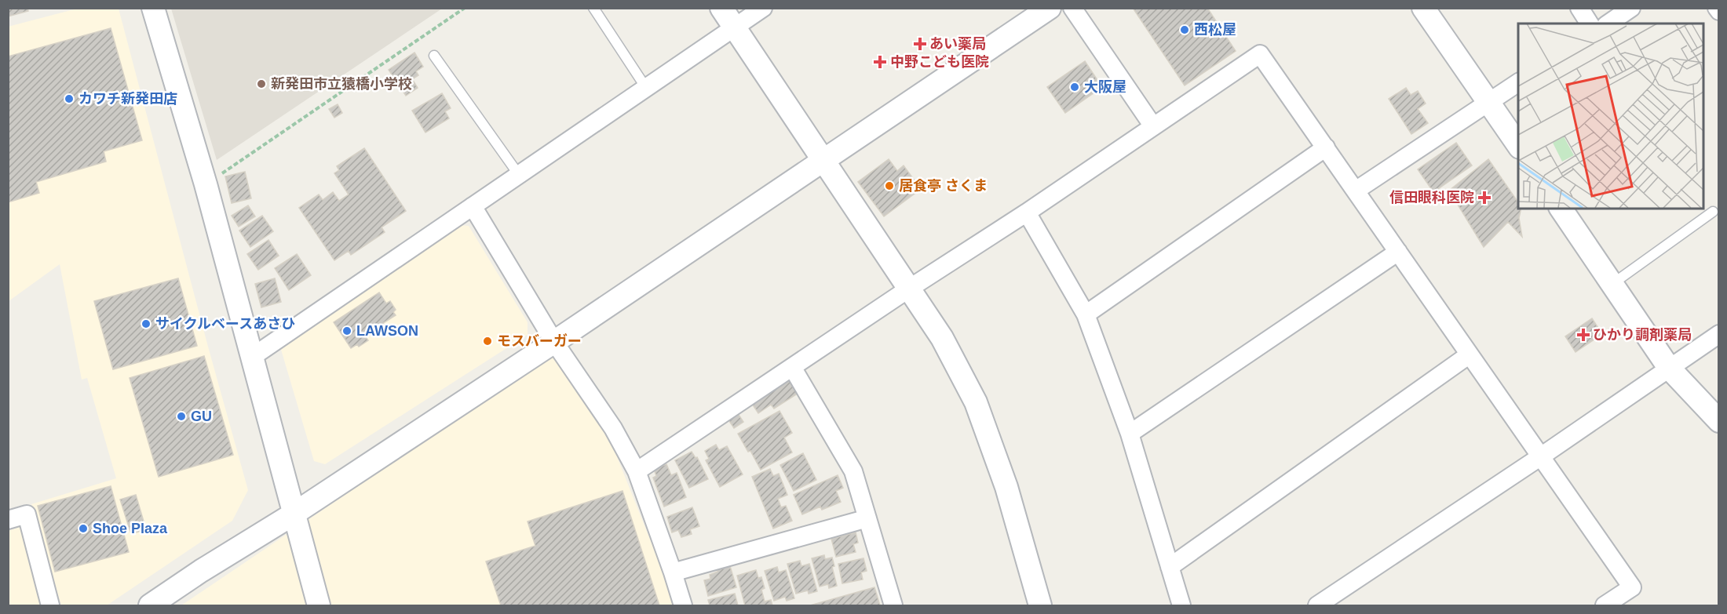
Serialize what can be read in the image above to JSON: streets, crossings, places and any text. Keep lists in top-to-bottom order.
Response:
{
  "places": {
    "other": [
      "西松屋",
      "新発田市立猿橋小学校",
      "大阪屋",
      "カワチ新発田店",
      "居食亭 さくま",
      "サイクルベースあさひ",
      "LAWSON",
      "モスバーガー",
      "GU",
      "Shoe Plaza"
    ],
    "health": [
      "あい薬局",
      "中野こども医院",
      "信田眼科医院",
      "ひかり調剤薬局"
    ]
  }
}
